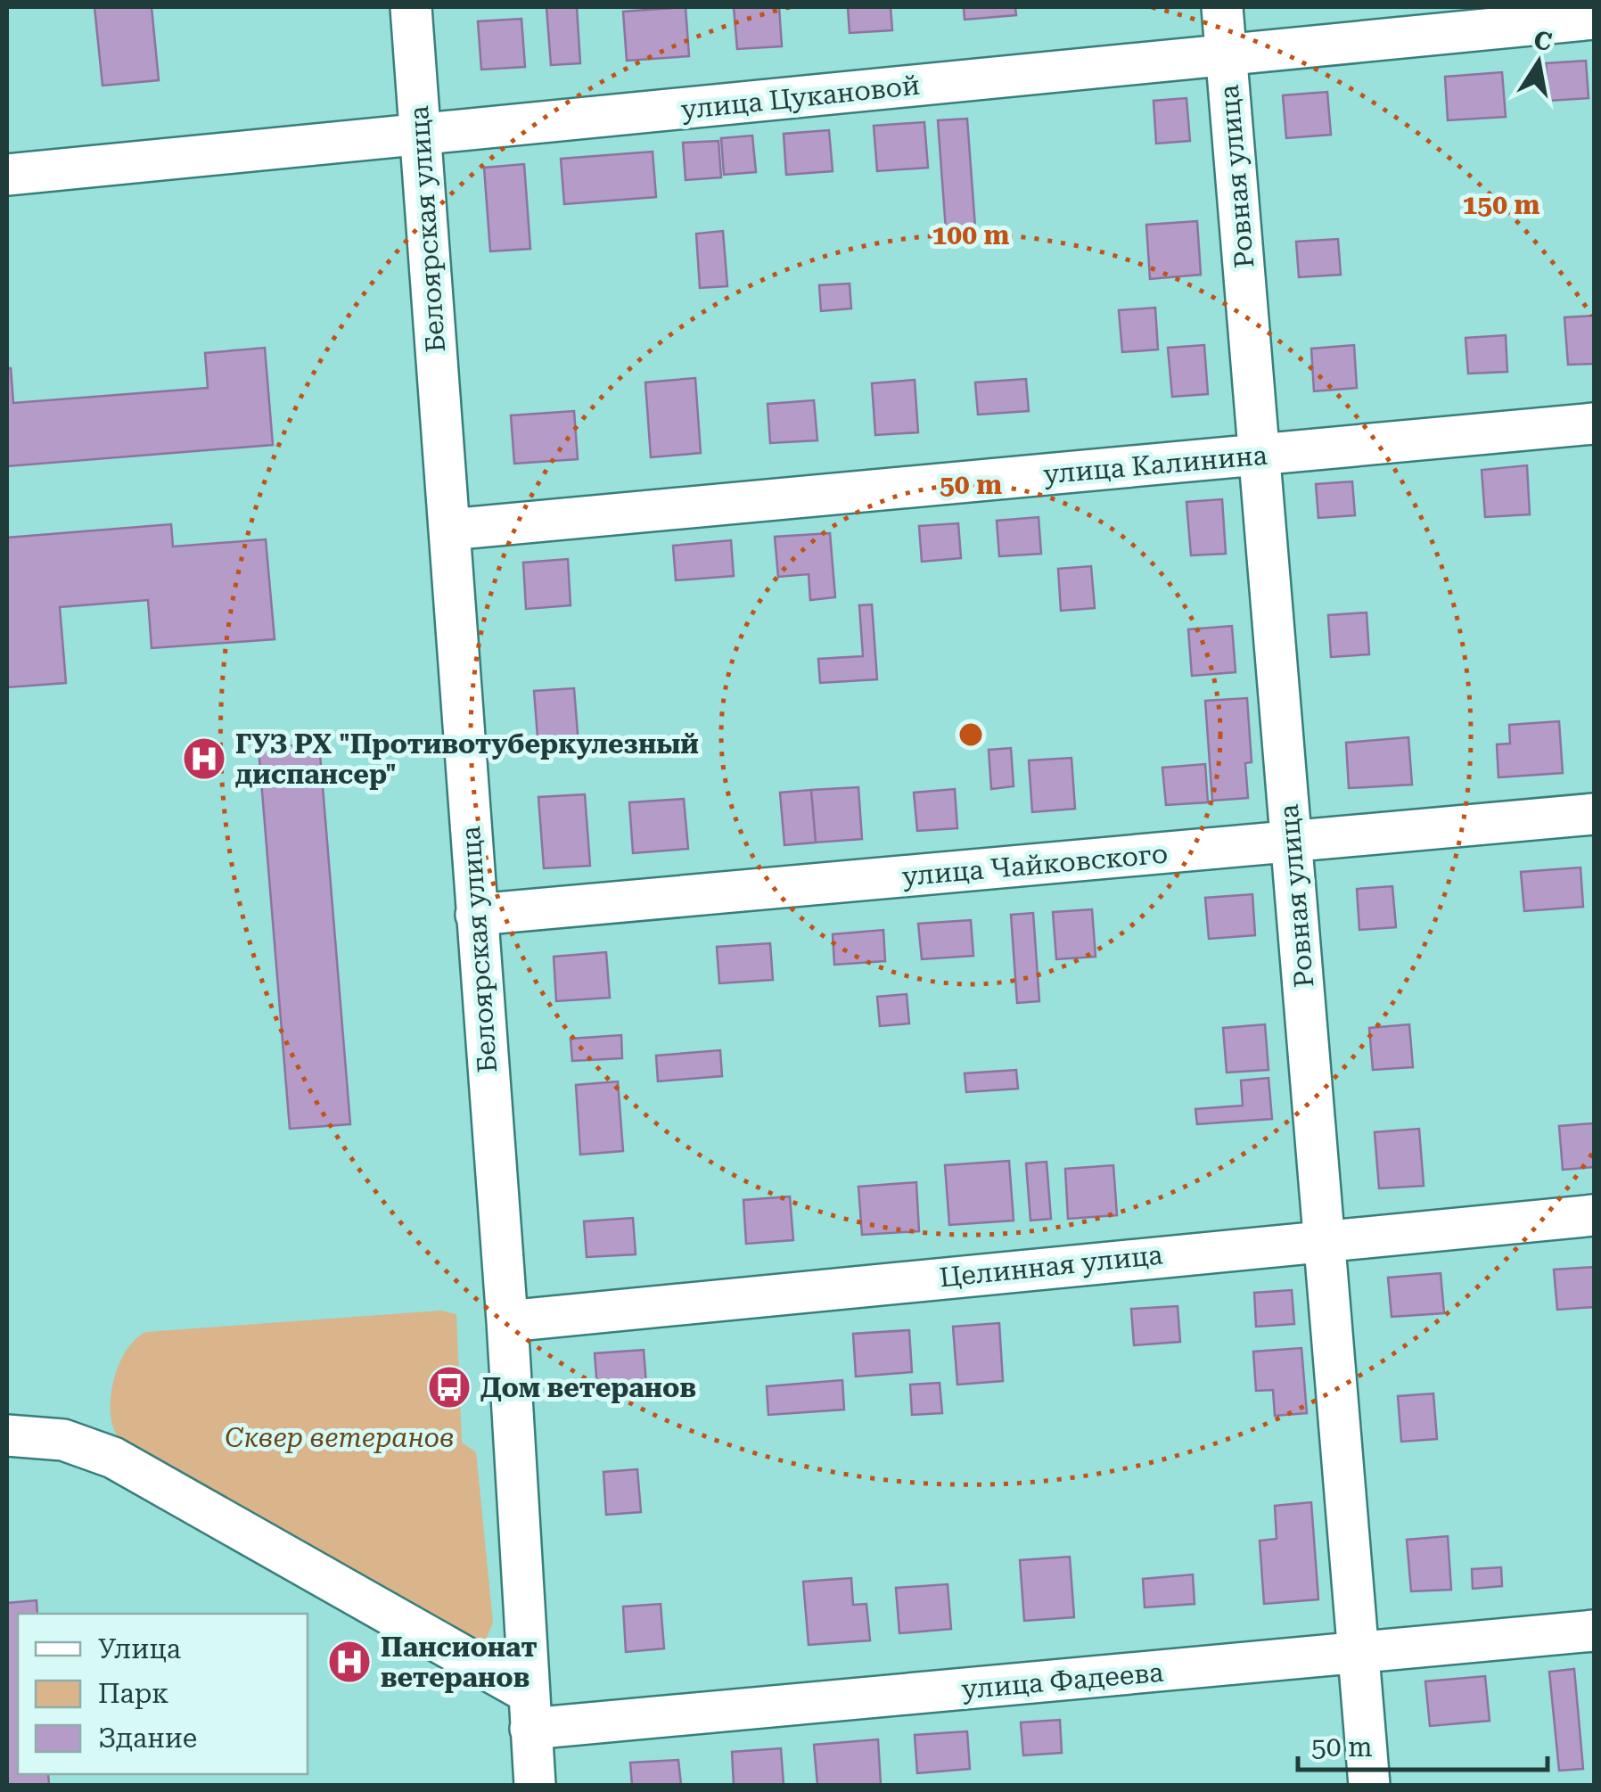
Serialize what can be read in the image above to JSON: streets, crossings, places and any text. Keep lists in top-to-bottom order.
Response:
{
  "streets": {
    "street": [
      "улица Цукановой",
      "Ровная улица",
      "Белоярская улица",
      "улица Калинина",
      "улица Чайковского",
      "Целинная улица",
      "улица Фадеева"
    ]
  },
  "crossings": [
    ["улица Цукановой", "Ровная улица"],
    ["улица Цукановой", "Белоярская улица"],
    ["Ровная улица", "улица Калинина"],
    ["Ровная улица", "улица Чайковского"],
    ["Ровная улица", "Целинная улица"],
    ["Ровная улица", "улица Фадеева"],
    ["Белоярская улица", "улица Калинина"],
    ["Белоярская улица", "улица Чайковского"],
    ["Белоярская улица", "Целинная улица"],
    ["Белоярская улица", "улица Фадеева"]
  ],
  "parks": ["Сквер ветеранов"],
  "places": {
    "hospital": ["ГУЗ РХ \"Противотуберкулезный диспансер\"", "Пансионат ветеранов"],
    "bus stop": ["Дом ветеранов"]
  },
  "legend": ["Улица", "Парк", "Здание"],
  "scale_bar": "50 m",
  "north": "top",
  "rings": ["150 m", "100 m", "50 m"]
}
